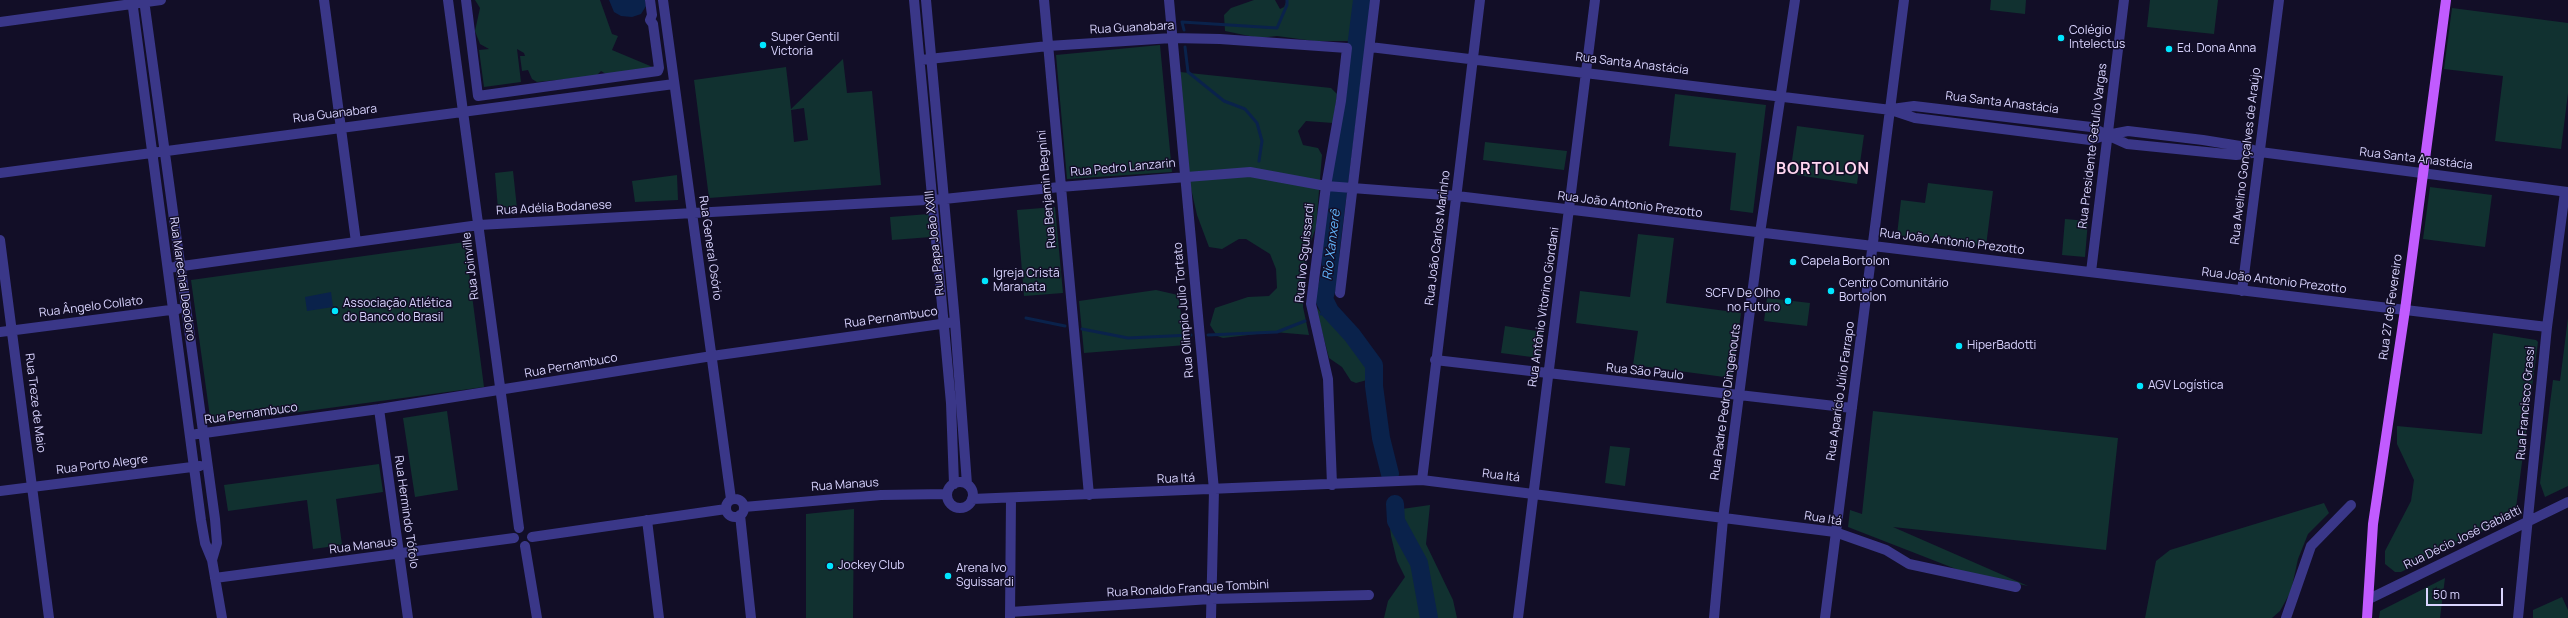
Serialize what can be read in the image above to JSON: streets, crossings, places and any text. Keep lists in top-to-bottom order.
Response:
{
  "streets": {
    "main road": ["Rua 27 de Fevereiro"],
    "street": [
      "Rua Guanabara",
      "Rua Santa Anastácia",
      "Rua Presidente Getulio Vargas",
      "Rua Avelino Gonçalves de Araújo",
      "Rua Pedro Lanzarin",
      "Rua Benjamin Begnini",
      "Rua João Antonio Prezotto",
      "Rua Adélia Bodanese",
      "Rua João Carlos Marinho",
      "Rua Papa João XXIII",
      "Rua General Osório",
      "Rua Ivo Sguissardi",
      "Rua Joinville",
      "Rua Marechal Deodoro",
      "Rua Ângelo Collato",
      "Rua Antônio Vitorino Giordani",
      "Rua Olimpio Julio Tortato",
      "Rua Pernambuco",
      "Rua São Paulo",
      "Rua Aparício Júlio Farrapo",
      "Rua Padre Pedro Dingenouts",
      "Rua Treze de Maio",
      "Rua Francisco Grassi",
      "Rua Porto Alegre",
      "Rua Itá",
      "Rua Manaus",
      "Rua Hermindo Tófolo",
      "Rua Décio José Gabiatti",
      "Rua Ronaldo Franque Tombini"
    ]
  },
  "crossings": [
    ["Rua Guanabara", "Rua Benjamin Begnini"],
    ["Rua Guanabara", "Rua Papa João XXIII"],
    ["Rua Guanabara", "Rua General Osório"],
    ["Rua Guanabara", "Rua Ivo Sguissardi"],
    ["Rua Guanabara", "Rua Joinville"],
    ["Rua Guanabara", "Rua Marechal Deodoro"],
    ["Rua Guanabara", "Rua Olimpio Julio Tortato"],
    ["Rua Santa Anastácia", "Rua Presidente Getulio Vargas"],
    ["Rua Santa Anastácia", "Rua Avelino Gonçalves de Araújo"],
    ["Rua Santa Anastácia", "Rua João Carlos Marinho"],
    ["Rua Santa Anastácia", "Rua Antônio Vitorino Giordani"],
    ["Rua Santa Anastácia", "Rua 27 de Fevereiro"],
    ["Rua Santa Anastácia", "Rua Aparício Júlio Farrapo"],
    ["Rua Santa Anastácia", "Rua Padre Pedro Dingenouts"],
    ["Rua Santa Anastácia", "Rua Francisco Grassi"],
    ["Rua Presidente Getulio Vargas", "Rua João Antonio Prezotto"],
    ["Rua Avelino Gonçalves de Araújo", "Rua João Antonio Prezotto"],
    ["Rua Pedro Lanzarin", "Rua Benjamin Begnini"],
    ["Rua Pedro Lanzarin", "Rua João Antonio Prezotto"],
    ["Rua Pedro Lanzarin", "Rua Adélia Bodanese"],
    ["Rua Pedro Lanzarin", "Rua Papa João XXIII"],
    ["Rua Pedro Lanzarin", "Rua Ivo Sguissardi"],
    ["Rua Pedro Lanzarin", "Rua Olimpio Julio Tortato"],
    ["Rua Benjamin Begnini", "Rua Itá"],
    ["Rua João Antonio Prezotto", "Rua João Carlos Marinho"],
    ["Rua João Antonio Prezotto", "Rua Ivo Sguissardi"],
    ["Rua João Antonio Prezotto", "Rua Antônio Vitorino Giordani"],
    ["Rua João Antonio Prezotto", "Rua 27 de Fevereiro"],
    ["Rua João Antonio Prezotto", "Rua Aparício Júlio Farrapo"],
    ["Rua João Antonio Prezotto", "Rua Padre Pedro Dingenouts"],
    ["Rua João Antonio Prezotto", "Rua Francisco Grassi"],
    ["Rua Adélia Bodanese", "Rua Papa João XXIII"],
    ["Rua Adélia Bodanese", "Rua General Osório"],
    ["Rua Adélia Bodanese", "Rua Joinville"],
    ["Rua Adélia Bodanese", "Rua Marechal Deodoro"],
    ["Rua João Carlos Marinho", "Rua São Paulo"],
    ["Rua João Carlos Marinho", "Rua Itá"],
    ["Rua Papa João XXIII", "Rua Pernambuco"],
    ["Rua Papa João XXIII", "Rua Itá"],
    ["Rua Papa João XXIII", "Rua Manaus"],
    ["Rua General Osório", "Rua Pernambuco"],
    ["Rua General Osório", "Rua Manaus"],
    ["Rua Ivo Sguissardi", "Rua Itá"],
    ["Rua Joinville", "Rua Pernambuco"],
    ["Rua Joinville", "Rua Manaus"],
    ["Rua Marechal Deodoro", "Rua Ângelo Collato"],
    ["Rua Marechal Deodoro", "Rua Pernambuco"],
    ["Rua Marechal Deodoro", "Rua Porto Alegre"],
    ["Rua Marechal Deodoro", "Rua Manaus"],
    ["Rua Ângelo Collato", "Rua Treze de Maio"],
    ["Rua Antônio Vitorino Giordani", "Rua São Paulo"],
    ["Rua Antônio Vitorino Giordani", "Rua Itá"],
    ["Rua 27 de Fevereiro", "Rua Décio José Gabiatti"],
    ["Rua Olimpio Julio Tortato", "Rua Itá"],
    ["Rua Olimpio Julio Tortato", "Rua Ronaldo Franque Tombini"],
    ["Rua Pernambuco", "Rua Hermindo Tófolo"],
    ["Rua São Paulo", "Rua Aparício Júlio Farrapo"],
    ["Rua São Paulo", "Rua Padre Pedro Dingenouts"],
    ["Rua Aparício Júlio Farrapo", "Rua Itá"],
    ["Rua Padre Pedro Dingenouts", "Rua Itá"],
    ["Rua Treze de Maio", "Rua Porto Alegre"],
    ["Rua Francisco Grassi", "Rua Décio José Gabiatti"],
    ["Rua Itá", "Rua Manaus"],
    ["Rua Manaus", "Rua Hermindo Tófolo"]
  ],
  "districts": ["BORTOLON"],
  "water": ["Rio Xanxerê"],
  "places": [
    "Colégio Intelectus",
    "Super Gentil Victoria",
    "Ed. Dona Anna",
    "Capela Bortolon",
    "Igreja Cristã Maranata",
    "Centro Comunitário Bortolon",
    "SCFV De Olho no Futuro",
    "Associação Atlética do Banco do Brasil",
    "HiperBadotti",
    "AGV Logística",
    "Jockey Club",
    "Arena Ivo Sguissardi"
  ],
  "scale_bar": "50 m"
}
